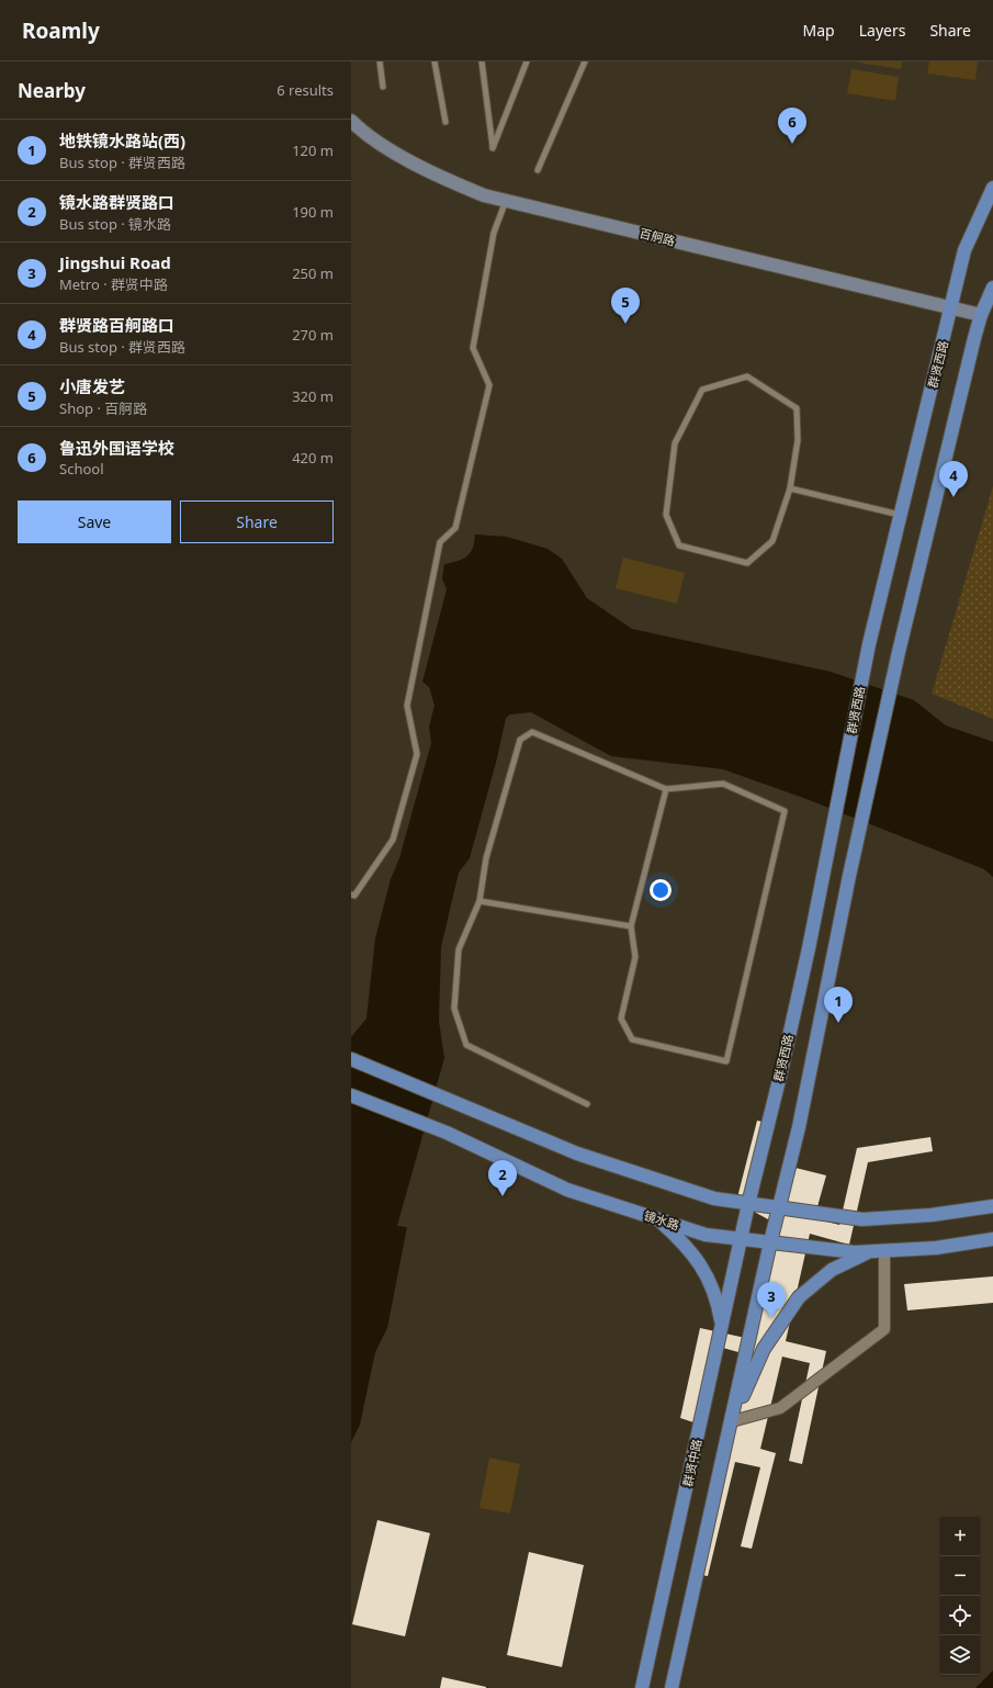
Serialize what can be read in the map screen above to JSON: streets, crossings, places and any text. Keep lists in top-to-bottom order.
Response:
{
  "streets": {
    "main road": ["群贤西路", "镜水路", "群贤中路"],
    "street": ["百舸路"]
  },
  "crossings": [
    ["百舸路", "群贤西路"],
    ["群贤西路", "镜水路"],
    ["群贤西路", "群贤中路"],
    ["镜水路", "群贤中路"]
  ],
  "page": {
    "header": "Roamly",
    "nav": ["Map", "Layers", "Share"],
    "heading": ["Nearby", "6 results"],
    "pins": [
      "6",
      "5",
      "4",
      "1",
      "2",
      "3"
    ],
    "list": [
      {
        "mark": "1",
        "name": "地铁镜水路站(西)",
        "note": "Bus stop · 群贤西路",
        "value": "120 m"
      },
      {
        "mark": "2",
        "name": "镜水路群贤路口",
        "note": "Bus stop · 镜水路",
        "value": "190 m"
      },
      {
        "mark": "3",
        "name": "Jingshui Road",
        "note": "Metro · 群贤中路",
        "value": "250 m"
      },
      {
        "mark": "4",
        "name": "群贤路百舸路口",
        "note": "Bus stop · 群贤西路",
        "value": "270 m"
      },
      {
        "mark": "5",
        "name": "小唐发艺",
        "note": "Shop · 百舸路",
        "value": "320 m"
      },
      {
        "mark": "6",
        "name": "鲁迅外国语学校",
        "note": "School",
        "value": "420 m"
      }
    ],
    "buttons": ["Save", "Share"],
    "map_buttons": ["+", "−"]
  }
}
